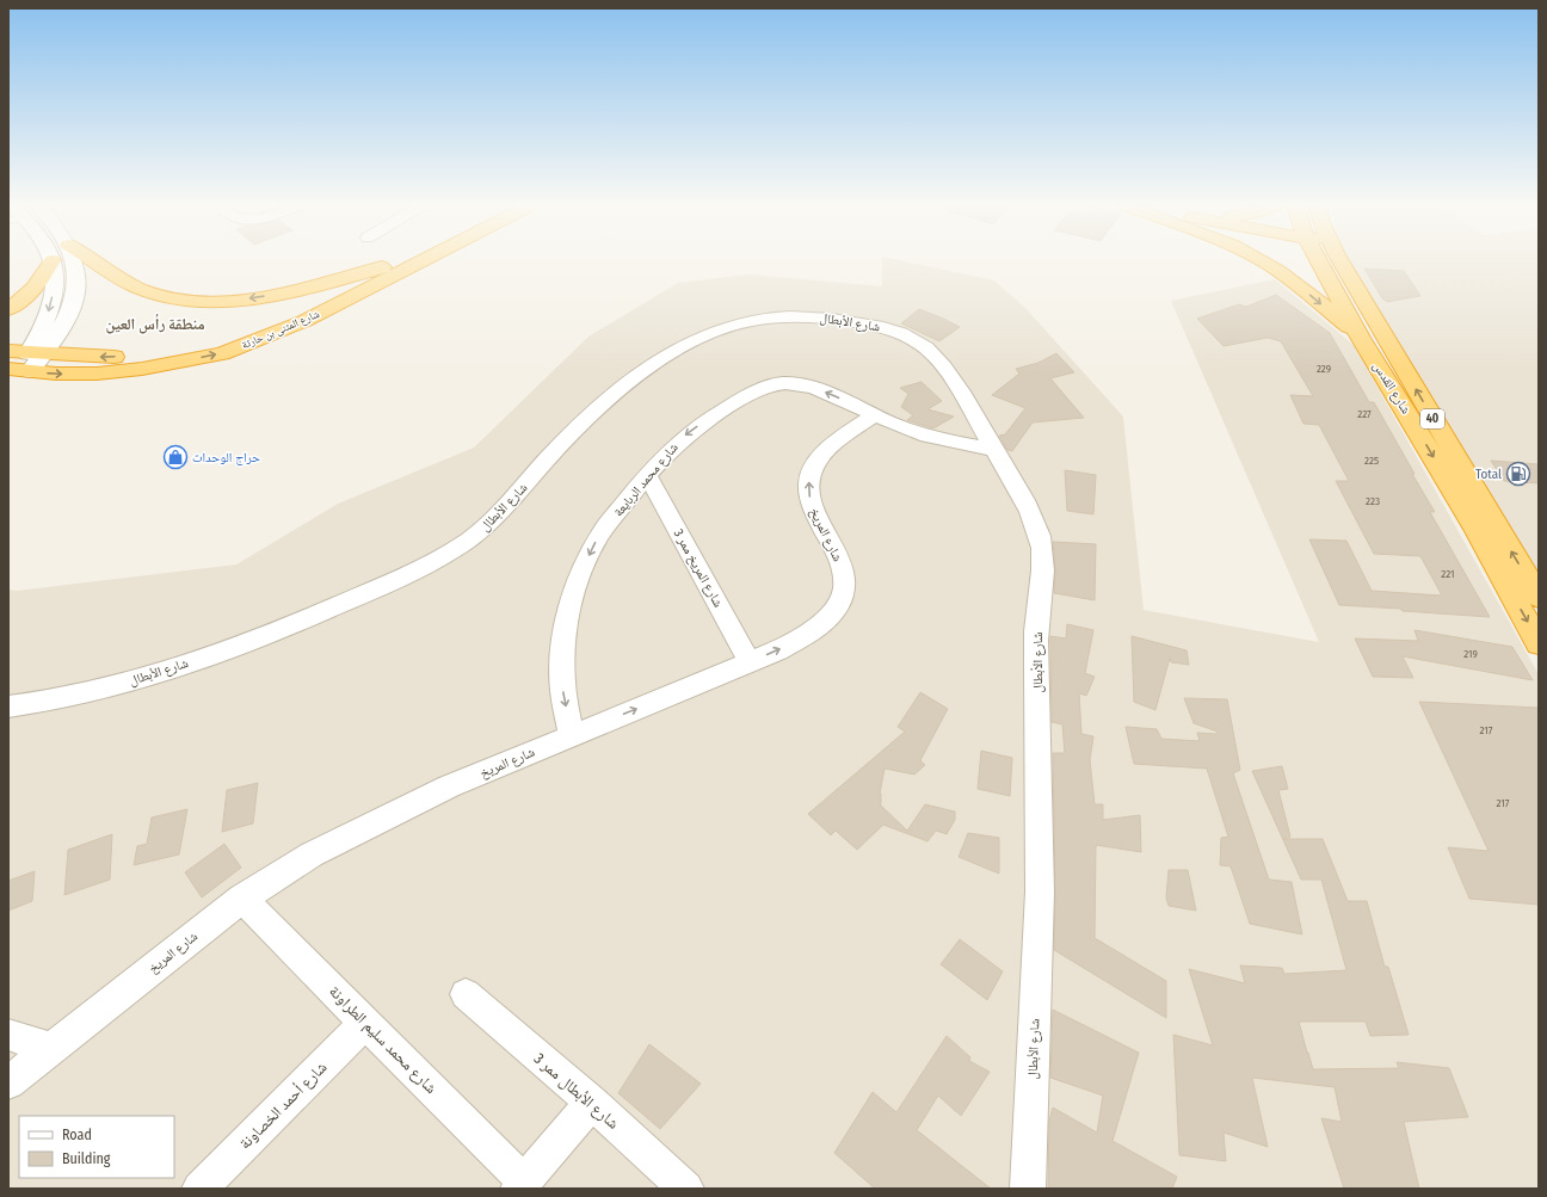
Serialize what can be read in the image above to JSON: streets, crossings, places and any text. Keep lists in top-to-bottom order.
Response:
{
  "streets": {
    "highway": ["شارع المثنى بن حارثة", "شارع القدس", "40"],
    "street": [
      "شارع الأبطال",
      "شارع محمد الربايعة",
      "شارع المريخ",
      "شارع المريخ ممر 3",
      "شارع محمد سليم الطراونة",
      "شارع الأبطال ممر 3",
      "شارع أحمد الخصاونة"
    ]
  },
  "crossings": [
    ["شارع الأبطال", "شارع محمد الربايعة"],
    ["شارع محمد الربايعة", "شارع المريخ"],
    ["شارع محمد الربايعة", "شارع المريخ ممر 3"],
    ["شارع المريخ", "شارع المريخ ممر 3"],
    ["شارع المريخ", "شارع محمد سليم الطراونة"],
    ["شارع محمد سليم الطراونة", "شارع الأبطال ممر 3"],
    ["شارع محمد سليم الطراونة", "شارع أحمد الخصاونة"]
  ],
  "one_way": ["شارع محمد الربايعة", "شارع المريخ"],
  "districts": ["منطقة رأس العين"],
  "places": {
    "shop": ["حراج الوحدات"],
    "fuel station": ["Total"]
  },
  "house_numbers": [
    "229",
    "227",
    "225",
    "223",
    "221",
    "219",
    "217",
    "217"
  ],
  "legend": ["Road", "Building"]
}
